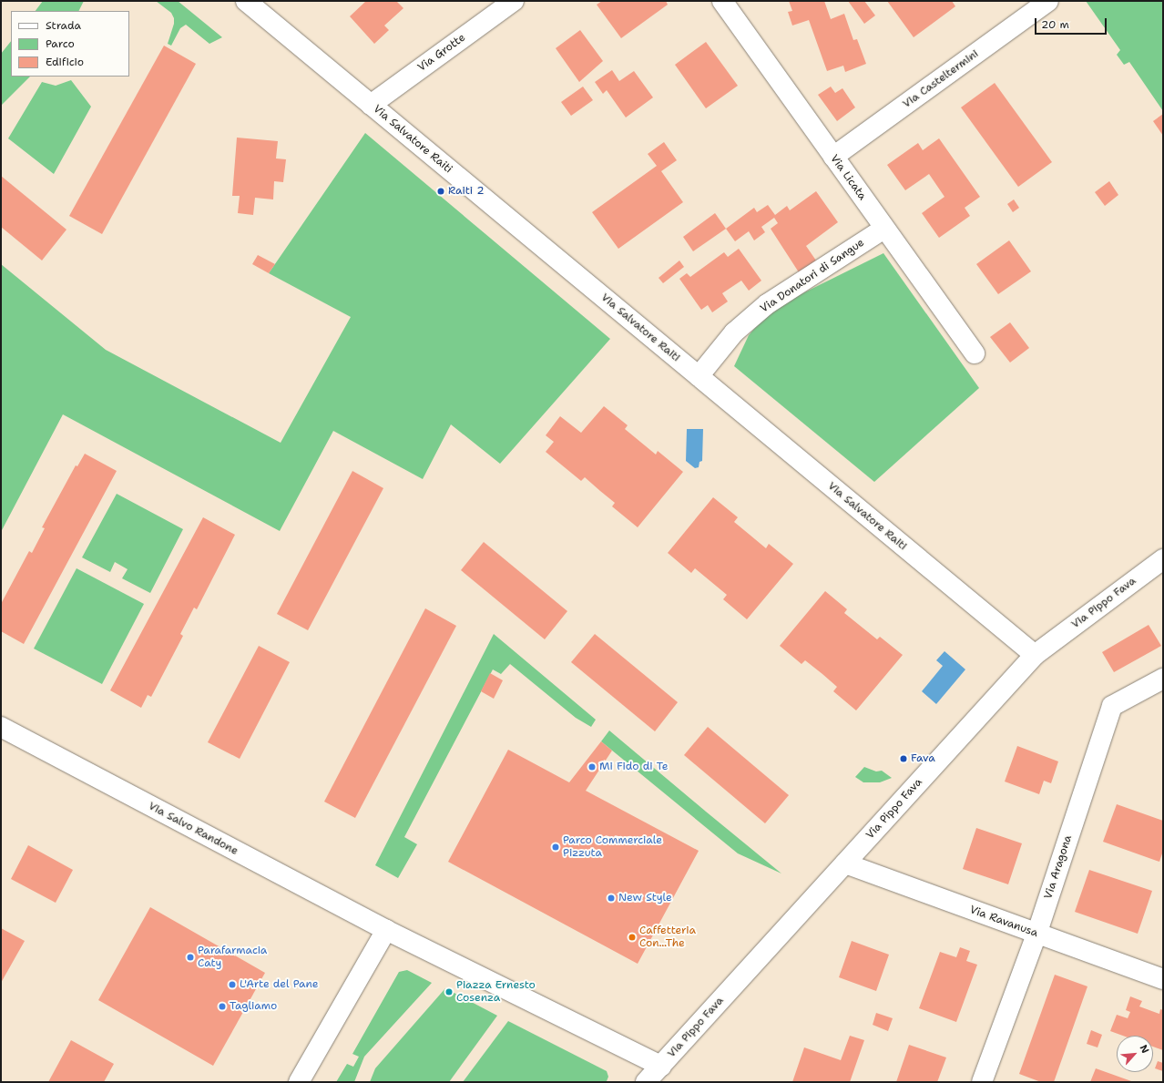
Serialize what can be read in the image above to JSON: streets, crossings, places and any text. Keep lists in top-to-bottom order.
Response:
{
  "streets": {
    "street": [
      "Via Grotte",
      "Via Casteltermini",
      "Via Salvatore Raiti",
      "Via Licata",
      "Via Donatori di Sangue",
      "Via Pippo Fava",
      "Via Salvo Randone",
      "Via Aragona",
      "Via Ravanusa"
    ]
  },
  "crossings": [
    ["Via Grotte", "Via Salvatore Raiti"],
    ["Via Casteltermini", "Via Licata"],
    ["Via Salvatore Raiti", "Via Donatori di Sangue"],
    ["Via Salvatore Raiti", "Via Pippo Fava"],
    ["Via Licata", "Via Donatori di Sangue"],
    ["Via Pippo Fava", "Via Salvo Randone"],
    ["Via Pippo Fava", "Via Ravanusa"],
    ["Via Aragona", "Via Ravanusa"]
  ],
  "places": [
    "Raiti 2",
    "Fava",
    "Mi Fido di Te",
    "Parco Commerciale Pizzuta",
    "New Style",
    "Caffetteria Con...The",
    "Parafarmacia Caty",
    "L'Arte del Pane",
    "Piazza Ernesto Cosenza",
    "Tagliamo"
  ],
  "legend": ["Strada", "Parco", "Edificio"],
  "scale_bar": "20 m",
  "north": "top right"
}
